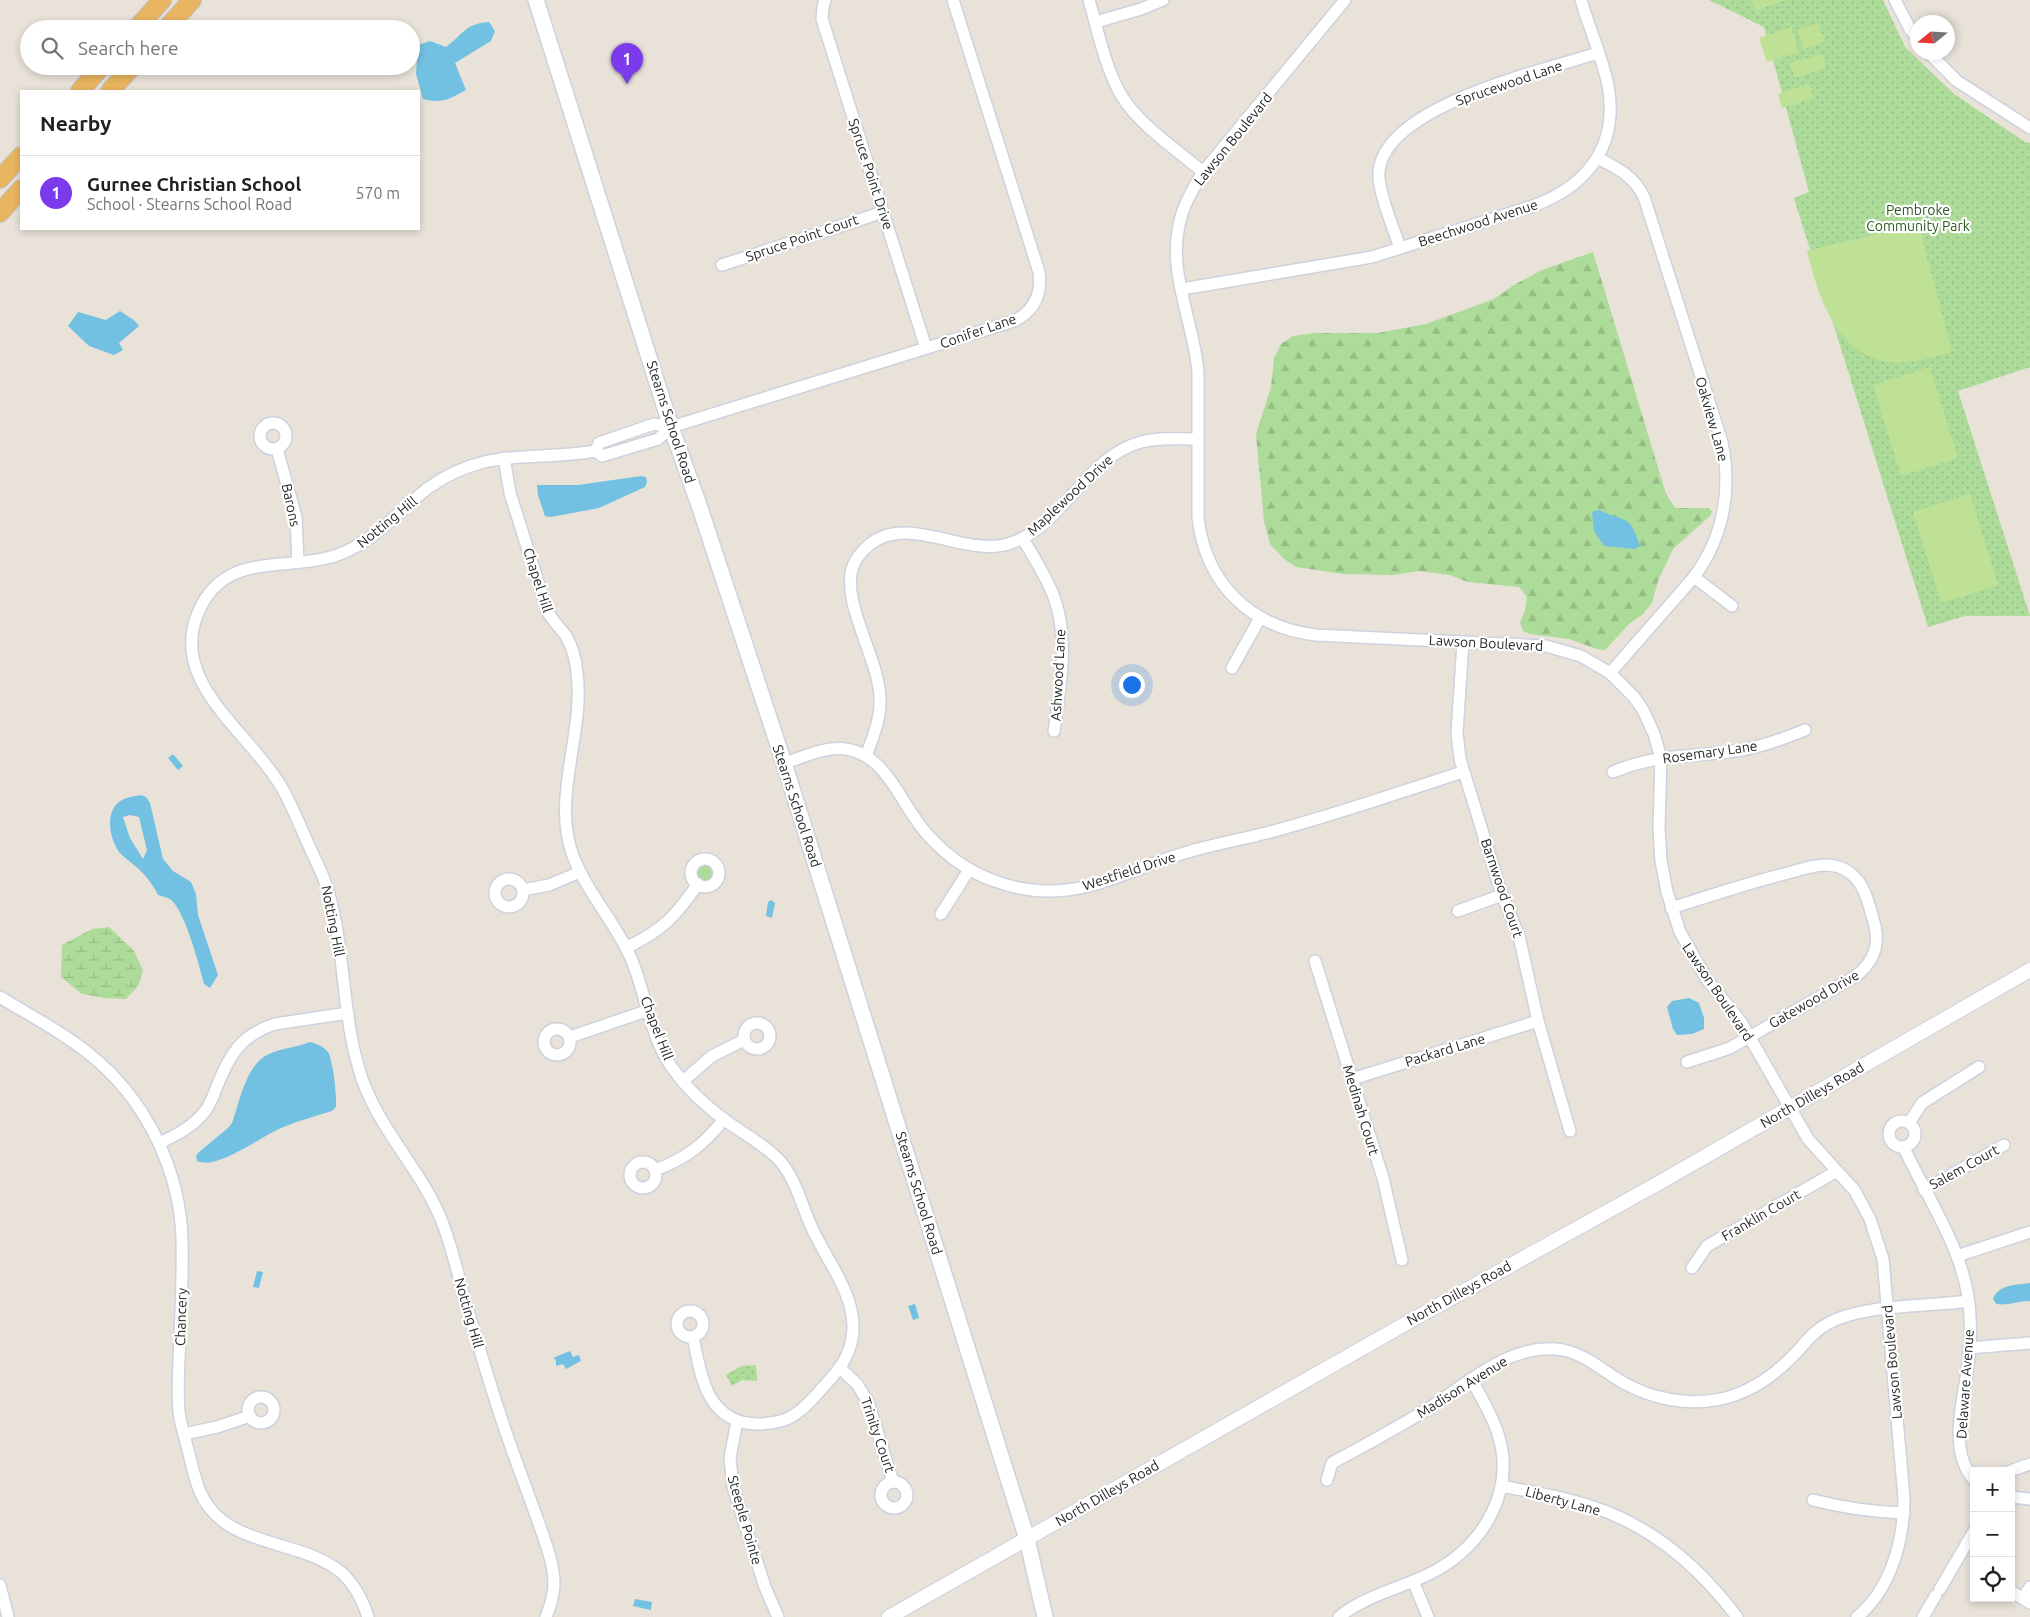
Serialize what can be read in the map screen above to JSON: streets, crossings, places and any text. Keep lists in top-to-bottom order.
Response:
{
  "streets": {
    "main road": ["Stearns School Road"],
    "street": [
      "Sprucewood Lane",
      "Lawson Boulevard",
      "Spruce Point Drive",
      "Beechwood Avenue",
      "Spruce Point Court",
      "Conifer Lane",
      "Oakview Lane",
      "Maplewood Drive",
      "Barons",
      "Notting Hill",
      "Chapel Hill",
      "Ashwood Lane",
      "Rosemary Lane",
      "Westfield Drive",
      "Barnwood Court",
      "Gatewood Drive",
      "Packard Lane",
      "North Dilleys Road",
      "Medinah Court",
      "Salem Court",
      "Franklin Court",
      "Chancery",
      "Delaware Avenue",
      "Madison Avenue",
      "Trinity Court",
      "Liberty Lane",
      "Steeple Pointe"
    ]
  },
  "crossings": [
    ["Sprucewood Lane", "Beechwood Avenue"],
    ["Lawson Boulevard", "Beechwood Avenue"],
    ["Lawson Boulevard", "Oakview Lane"],
    ["Lawson Boulevard", "Maplewood Drive"],
    ["Lawson Boulevard", "Rosemary Lane"],
    ["Lawson Boulevard", "Barnwood Court"],
    ["Lawson Boulevard", "Gatewood Drive"],
    ["Lawson Boulevard", "North Dilleys Road"],
    ["Lawson Boulevard", "Franklin Court"],
    ["Lawson Boulevard", "Madison Avenue"],
    ["Spruce Point Drive", "Spruce Point Court"],
    ["Spruce Point Drive", "Conifer Lane"],
    ["Beechwood Avenue", "Oakview Lane"],
    ["Conifer Lane", "Stearns School Road"],
    ["Conifer Lane", "Notting Hill"],
    ["Stearns School Road", "Notting Hill"],
    ["Stearns School Road", "Westfield Drive"],
    ["Stearns School Road", "North Dilleys Road"],
    ["Maplewood Drive", "Ashwood Lane"],
    ["Maplewood Drive", "Westfield Drive"],
    ["Barons", "Notting Hill"],
    ["Notting Hill", "Chapel Hill"],
    ["Chapel Hill", "Trinity Court"],
    ["Chapel Hill", "Steeple Pointe"],
    ["Westfield Drive", "Barnwood Court"],
    ["Barnwood Court", "Packard Lane"],
    ["Packard Lane", "Medinah Court"],
    ["Salem Court", "Delaware Avenue"],
    ["Delaware Avenue", "Madison Avenue"]
  ],
  "parks": ["Pembroke Community Park"],
  "north": "left",
  "page": {
    "search": "Search here",
    "pins": "1",
    "heading": "Nearby",
    "list": [
      {
        "mark": "1",
        "name": "Gurnee Christian School",
        "note": "School · Stearns School Road",
        "value": "570 m"
      }
    ],
    "map_buttons": ["+", "−"]
  }
}
